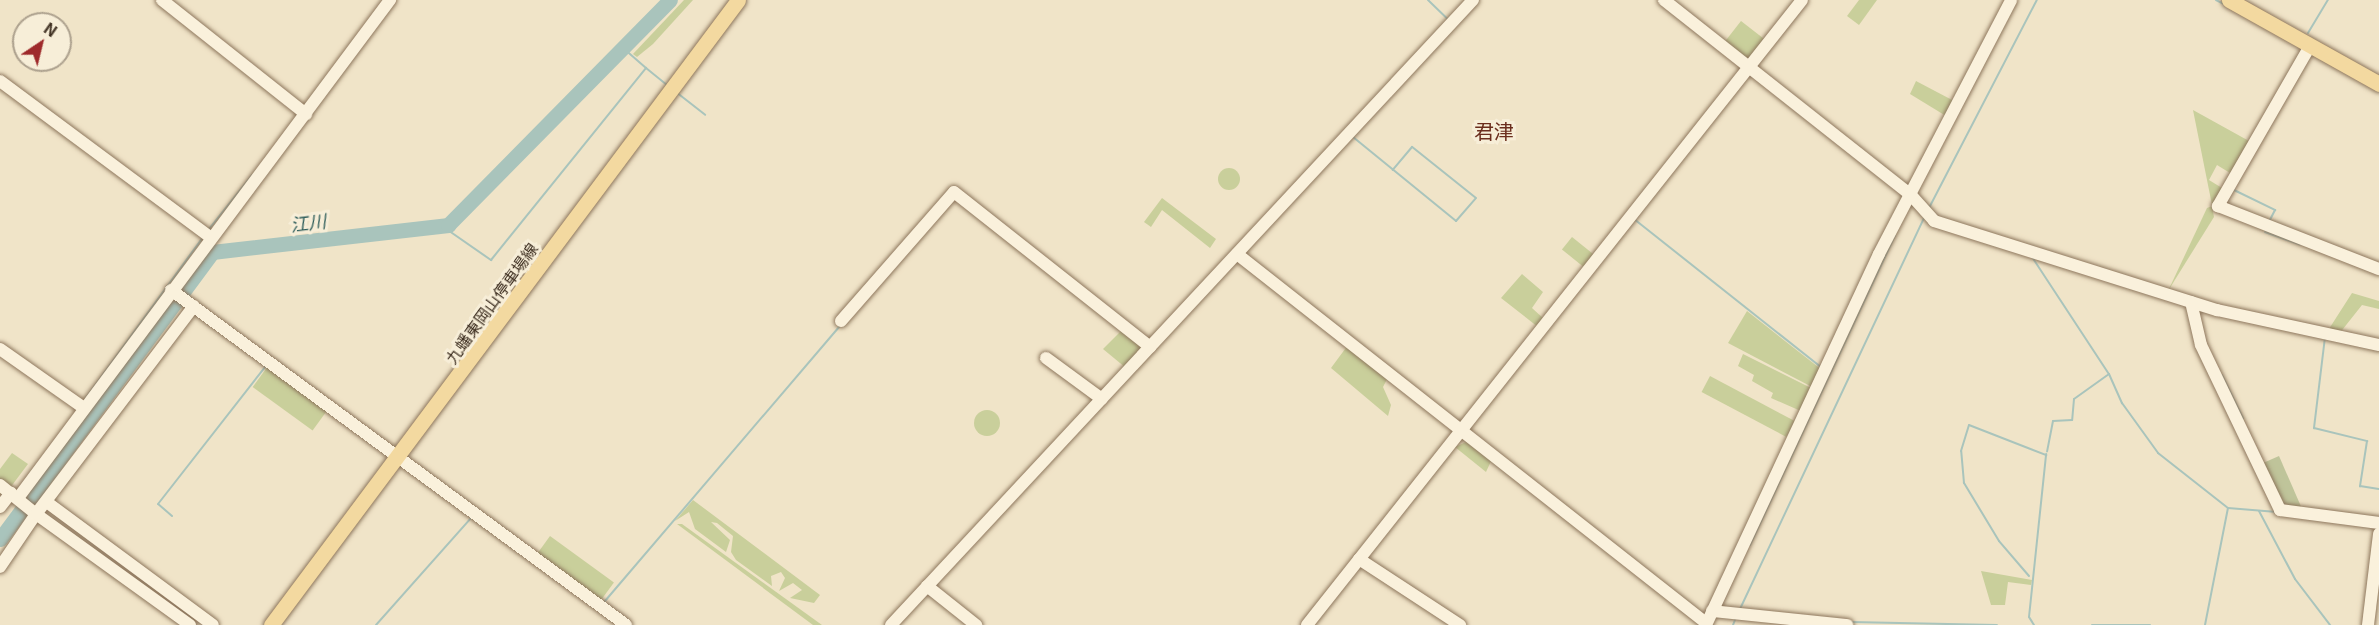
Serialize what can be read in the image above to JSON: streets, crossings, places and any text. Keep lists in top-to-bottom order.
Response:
{
  "streets": {
    "main road": ["九蟠東岡山停車場線"]
  },
  "districts": ["君津"],
  "water": ["江川"],
  "north": "top right"
}
